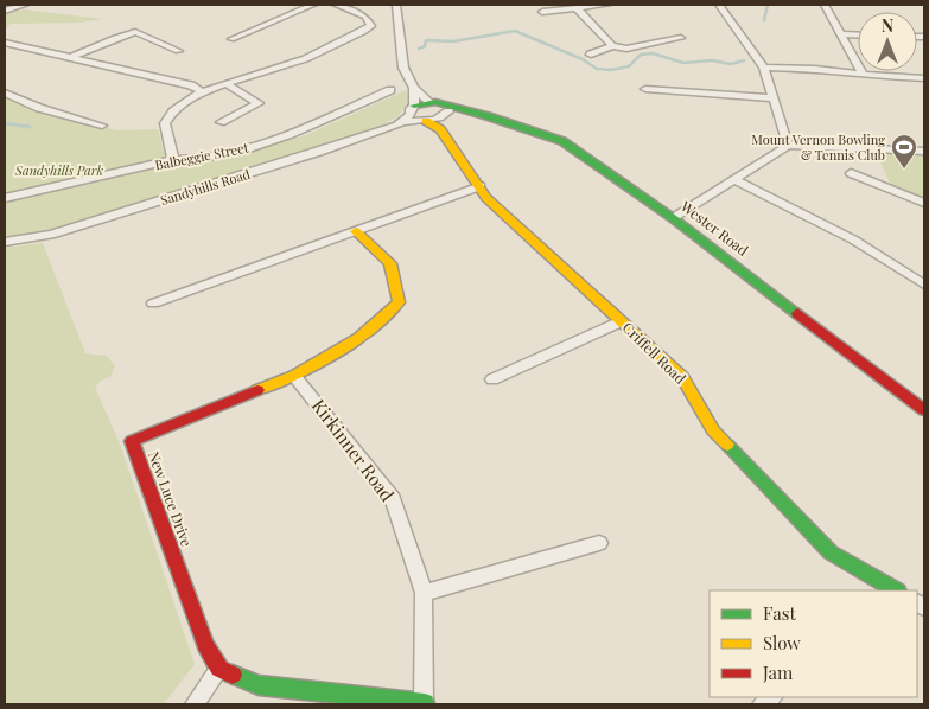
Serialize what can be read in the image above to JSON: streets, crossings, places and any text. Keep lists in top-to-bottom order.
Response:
{
  "streets": {
    "street": [
      "Balbeggie Street",
      "Sandyhills Road",
      "Wester Road",
      "Criffell Road",
      "Kirkinner Road",
      "New Luce Drive"
    ]
  },
  "crossings": [
    ["Sandyhills Road", "Wester Road"],
    ["Sandyhills Road", "Criffell Road"],
    ["Wester Road", "Criffell Road"],
    ["Kirkinner Road", "New Luce Drive"]
  ],
  "parks": ["Sandyhills Park"],
  "places": {
    "sports": ["Mount Vernon Bowling & Tennis Club"]
  },
  "legend": ["Fast", "Slow", "Jam"],
  "north": "top"
}
